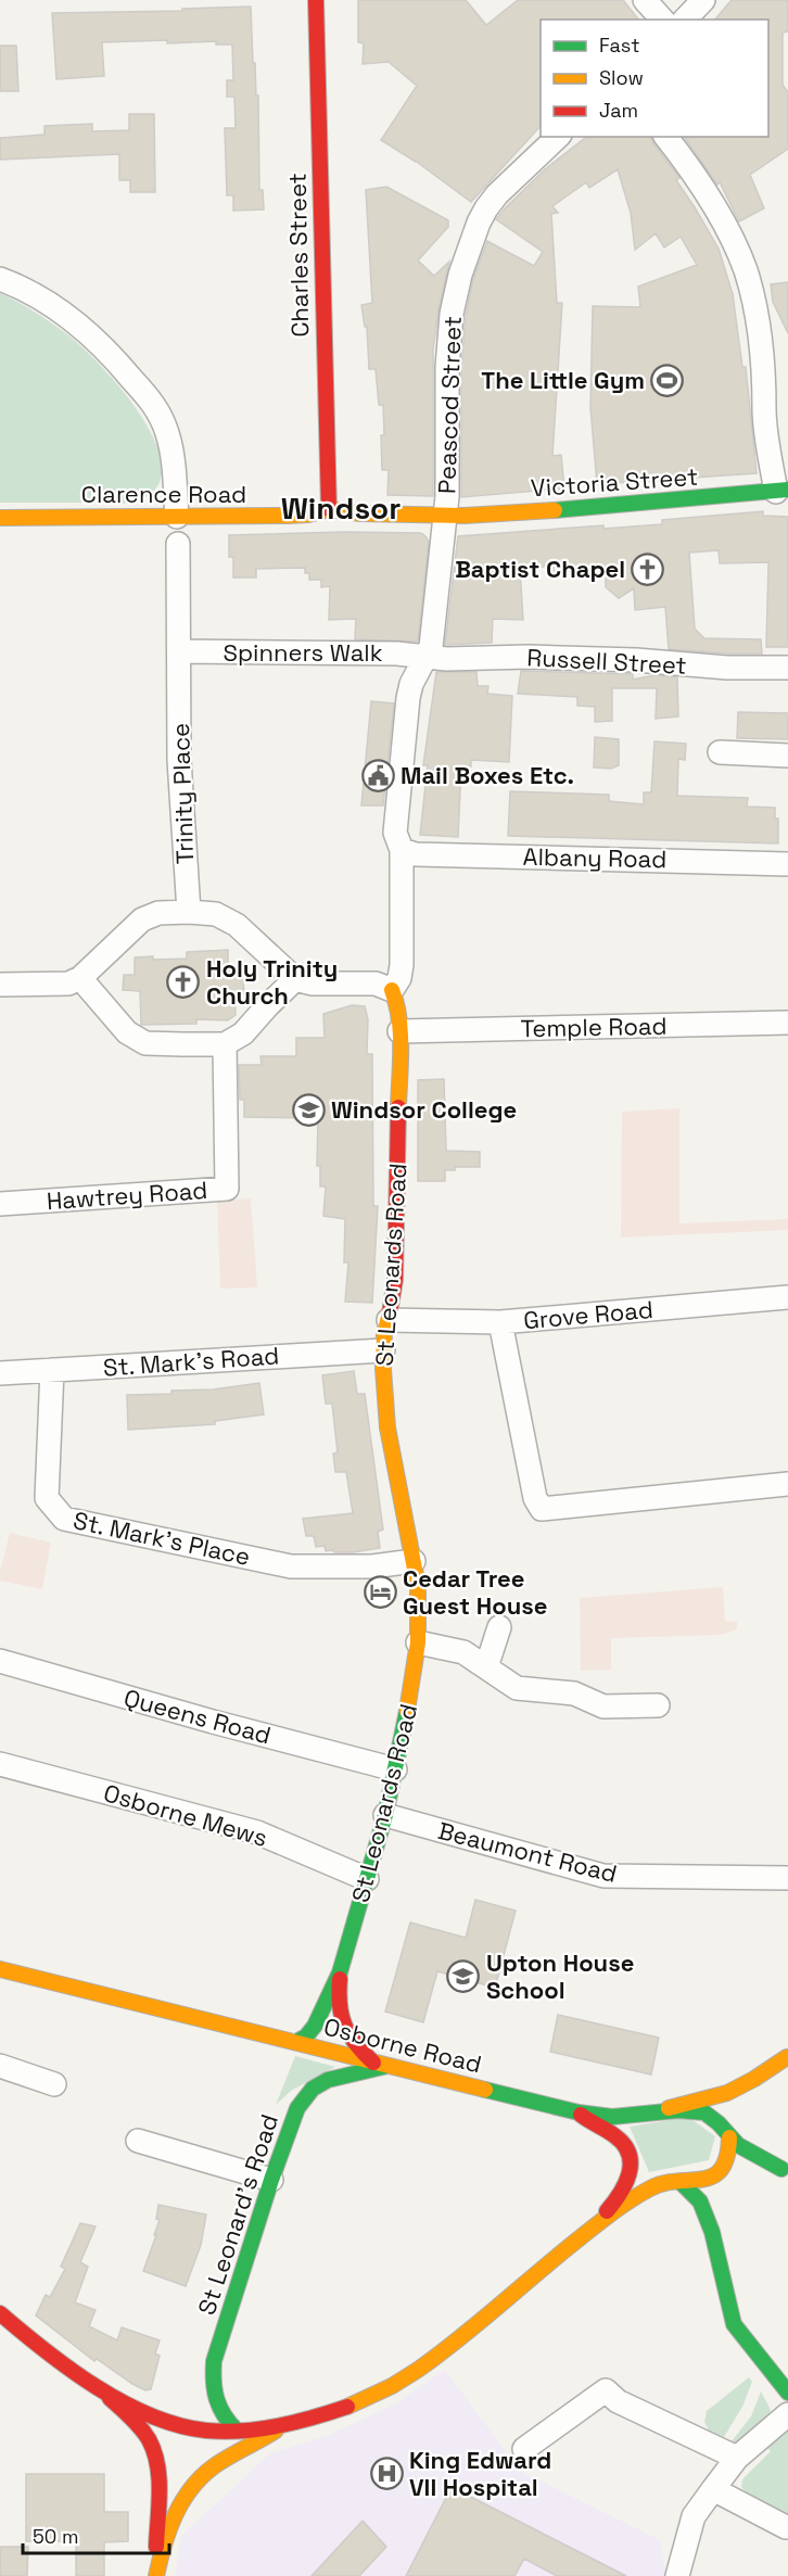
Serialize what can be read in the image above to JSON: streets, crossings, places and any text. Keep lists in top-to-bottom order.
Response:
{
  "streets": {
    "street": [
      "Charles Street",
      "Peascod Street",
      "Victoria Street",
      "Clarence Road",
      "Spinners Walk",
      "Russell Street",
      "Trinity Place",
      "Albany Road",
      "Temple Road",
      "Hawtrey Road",
      "St Leonards Road",
      "Grove Road",
      "St. Mark's Road",
      "St. Mark's Place",
      "Queens Road",
      "Osborne Mews",
      "Beaumont Road",
      "Osborne Road",
      "St Leonard's Road"
    ]
  },
  "crossings": [
    ["Charles Street", "Clarence Road"],
    ["Peascod Street", "Victoria Street"],
    ["Peascod Street", "Clarence Road"],
    ["Peascod Street", "St Leonards Road"],
    ["Victoria Street", "Clarence Road"],
    ["Victoria Street", "St Leonards Road"],
    ["Clarence Road", "St Leonards Road"],
    ["Spinners Walk", "Russell Street"],
    ["Spinners Walk", "Trinity Place"],
    ["Spinners Walk", "St Leonards Road"],
    ["Russell Street", "St Leonards Road"],
    ["Albany Road", "St Leonards Road"],
    ["Temple Road", "St Leonards Road"],
    ["St Leonards Road", "Grove Road"],
    ["St Leonards Road", "St. Mark's Road"],
    ["St Leonards Road", "St. Mark's Place"],
    ["St Leonards Road", "Queens Road"],
    ["St Leonards Road", "Osborne Mews"],
    ["St Leonards Road", "Beaumont Road"],
    ["St Leonards Road", "Osborne Road"],
    ["St Leonards Road", "St Leonard's Road"],
    ["St. Mark's Road", "St. Mark's Place"],
    ["Osborne Road", "St Leonard's Road"]
  ],
  "districts": ["Windsor"],
  "places": {
    "sports": ["The Little Gym"],
    "church": ["Baptist Chapel", "Holy Trinity Church"],
    "public building": ["Mail Boxes Etc."],
    "school or university": ["Windsor College", "Upton House School"],
    "hotel": ["Cedar Tree Guest House"],
    "hospital": ["King Edward VII Hospital"]
  },
  "legend": ["Fast", "Slow", "Jam"],
  "scale_bar": "50 m"
}
